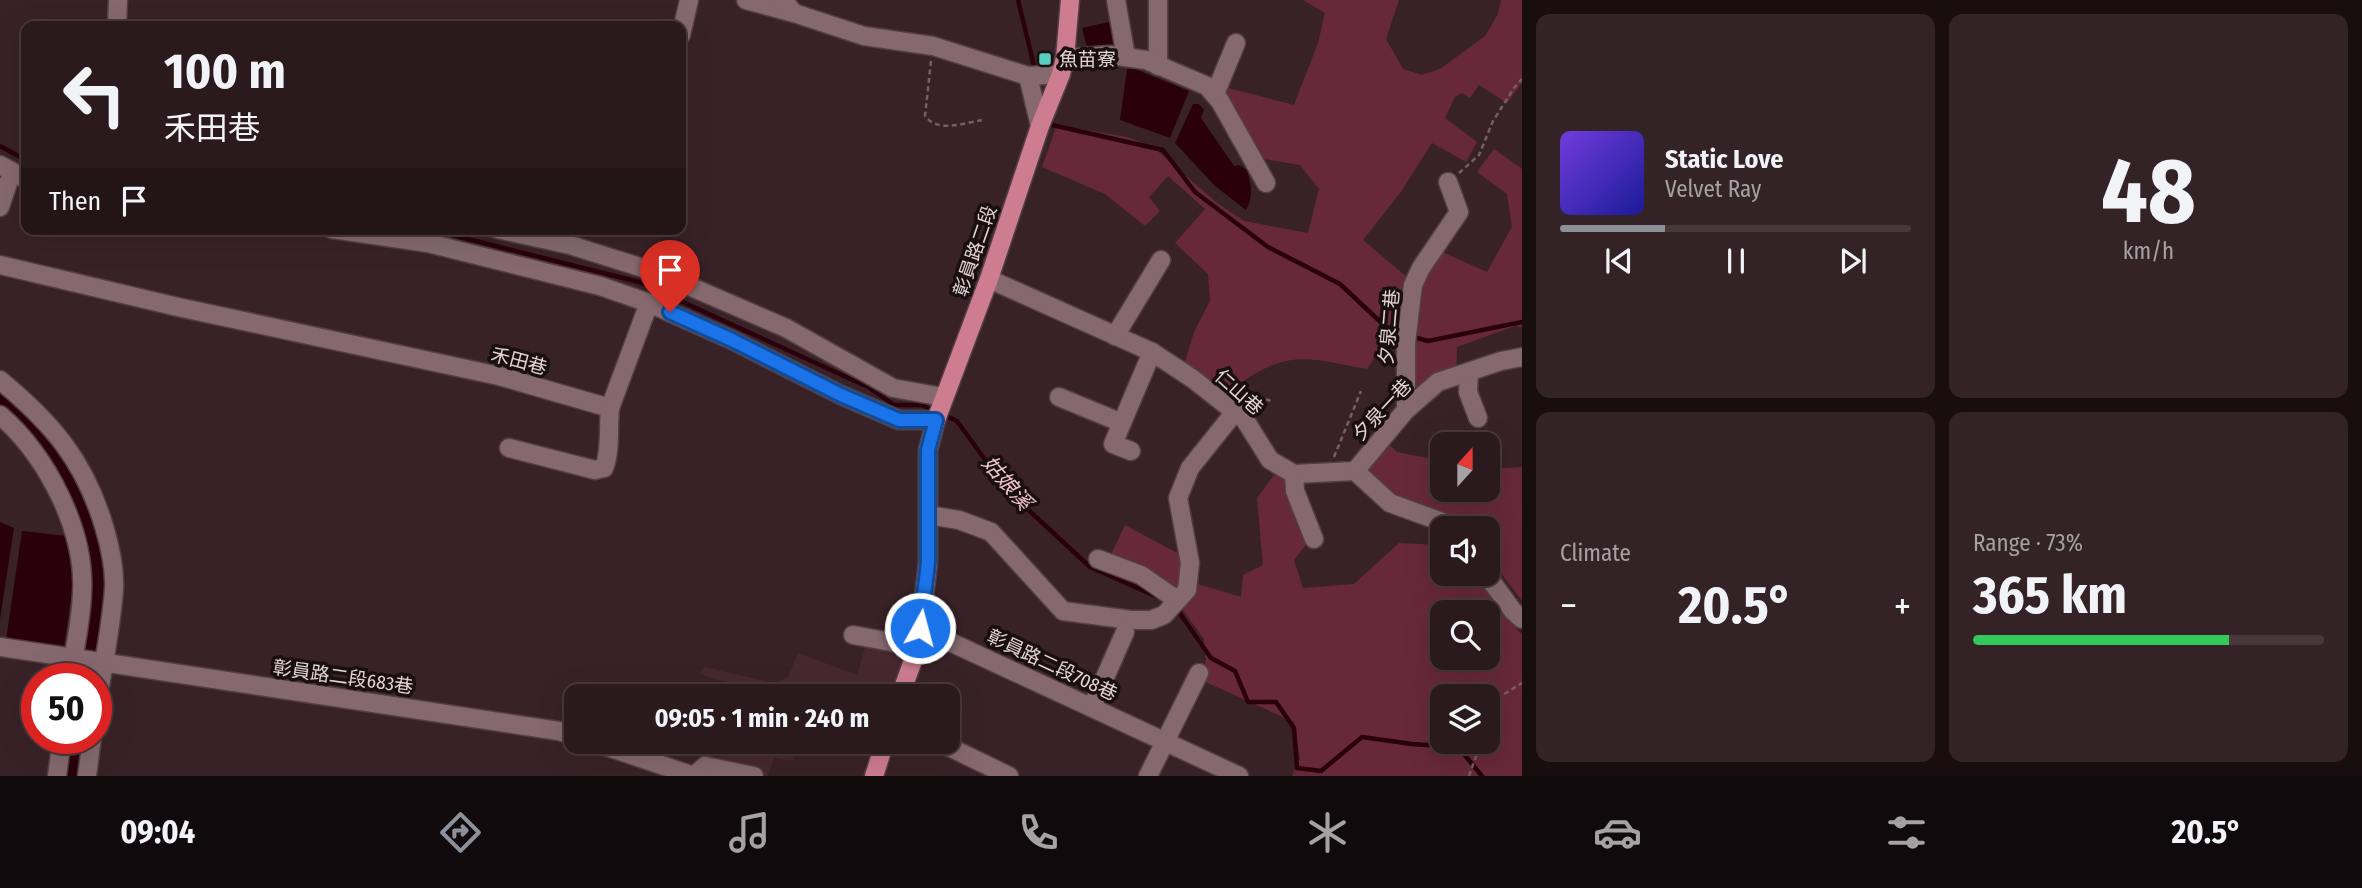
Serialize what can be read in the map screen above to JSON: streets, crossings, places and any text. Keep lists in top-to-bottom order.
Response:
{
  "streets": {
    "main road": ["彰員路二段"],
    "lane": [
      "夕泉二巷",
      "禾田巷",
      "仁山巷",
      "夕泉一巷",
      "彰員路二段708巷",
      "彰員路二段683巷"
    ]
  },
  "crossings": [
    ["彰員路二段", "仁山巷"],
    ["夕泉二巷", "夕泉一巷"]
  ],
  "water": ["姑娘溪"],
  "places": {
    "transit": ["魚苗寮"]
  },
  "north": "top",
  "page": {
    "tile": [
      ["48", "km/h"],
      "Climate",
      ["Range · 73%", "365 km"]
    ],
    "turn": ["100 m", "禾田巷"],
    "song": ["Static Love", "Velvet Ray"],
    "then": "Then",
    "heat": ["−", "20.5°", "+"],
    "limit": "50",
    "trip": "09:05 · 1 min · 240 m",
    "tabs": ["09:04", "20.5°"]
  }
}
